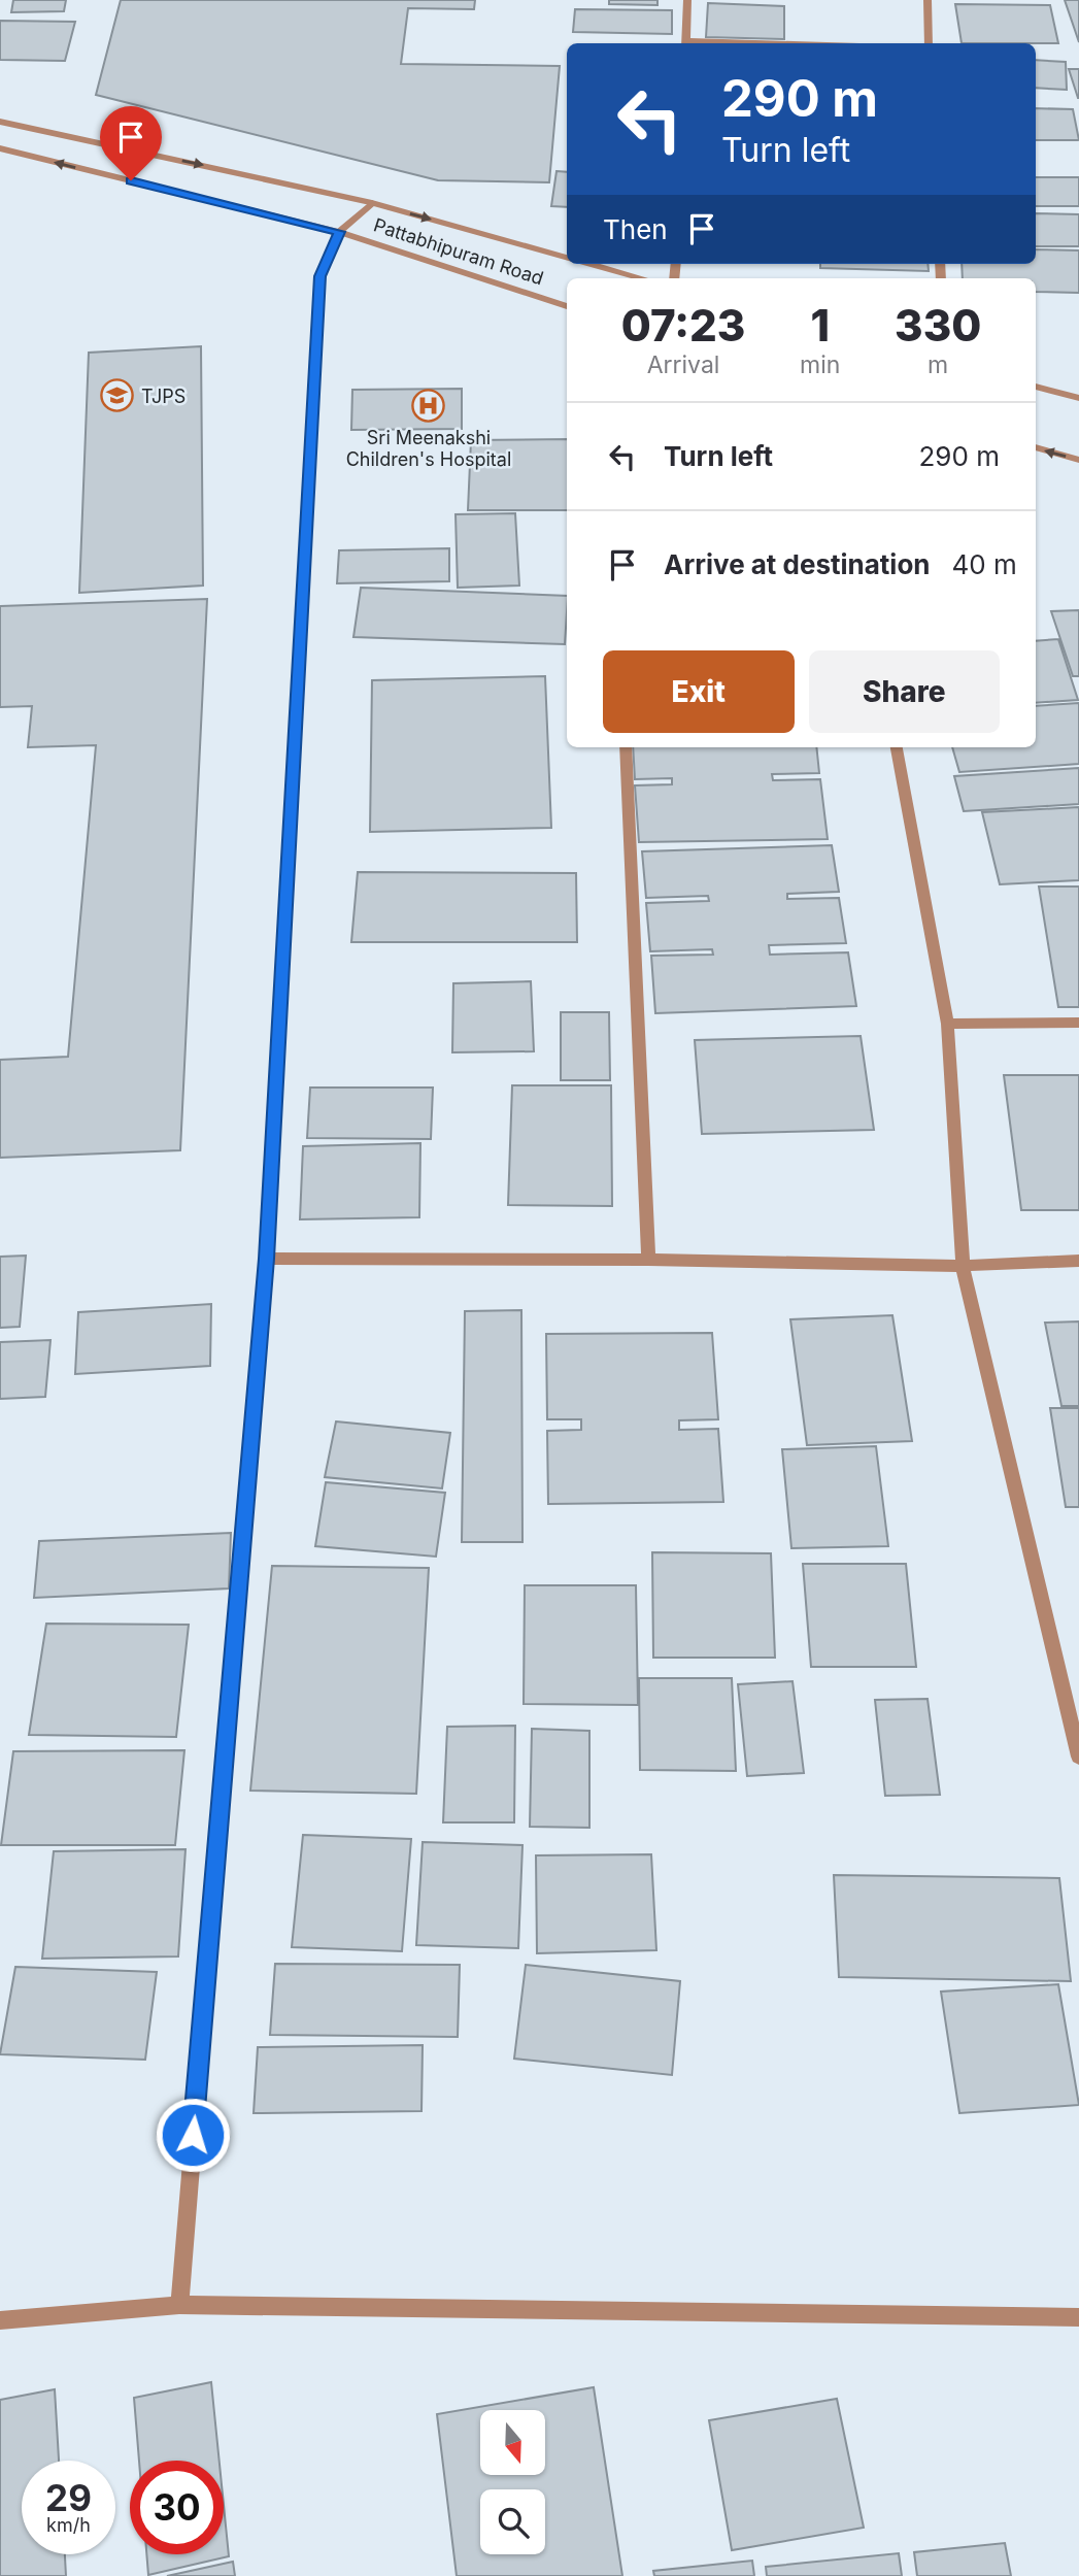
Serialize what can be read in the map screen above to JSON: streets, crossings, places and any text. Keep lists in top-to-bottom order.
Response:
{
  "streets": {
    "street": ["Pattabhipuram Road"]
  },
  "places": {
    "school or university": ["TJPS"],
    "hospital": ["Sri Meenakshi Children's Hospital"]
  },
  "north": "bottom",
  "page": {
    "turn": ["290 m", "Turn left"],
    "then": "Then",
    "eta": [
      "07:23",
      "Arrival",
      "1",
      "min",
      "330",
      "m"
    ],
    "list": [
      {
        "name": "Turn left",
        "value": "290 m"
      },
      {
        "name": "Arrive at destination",
        "value": "40 m"
      }
    ],
    "buttons": ["Exit", "Share"],
    "speed": "29 km/h",
    "limit": "30"
  }
}
